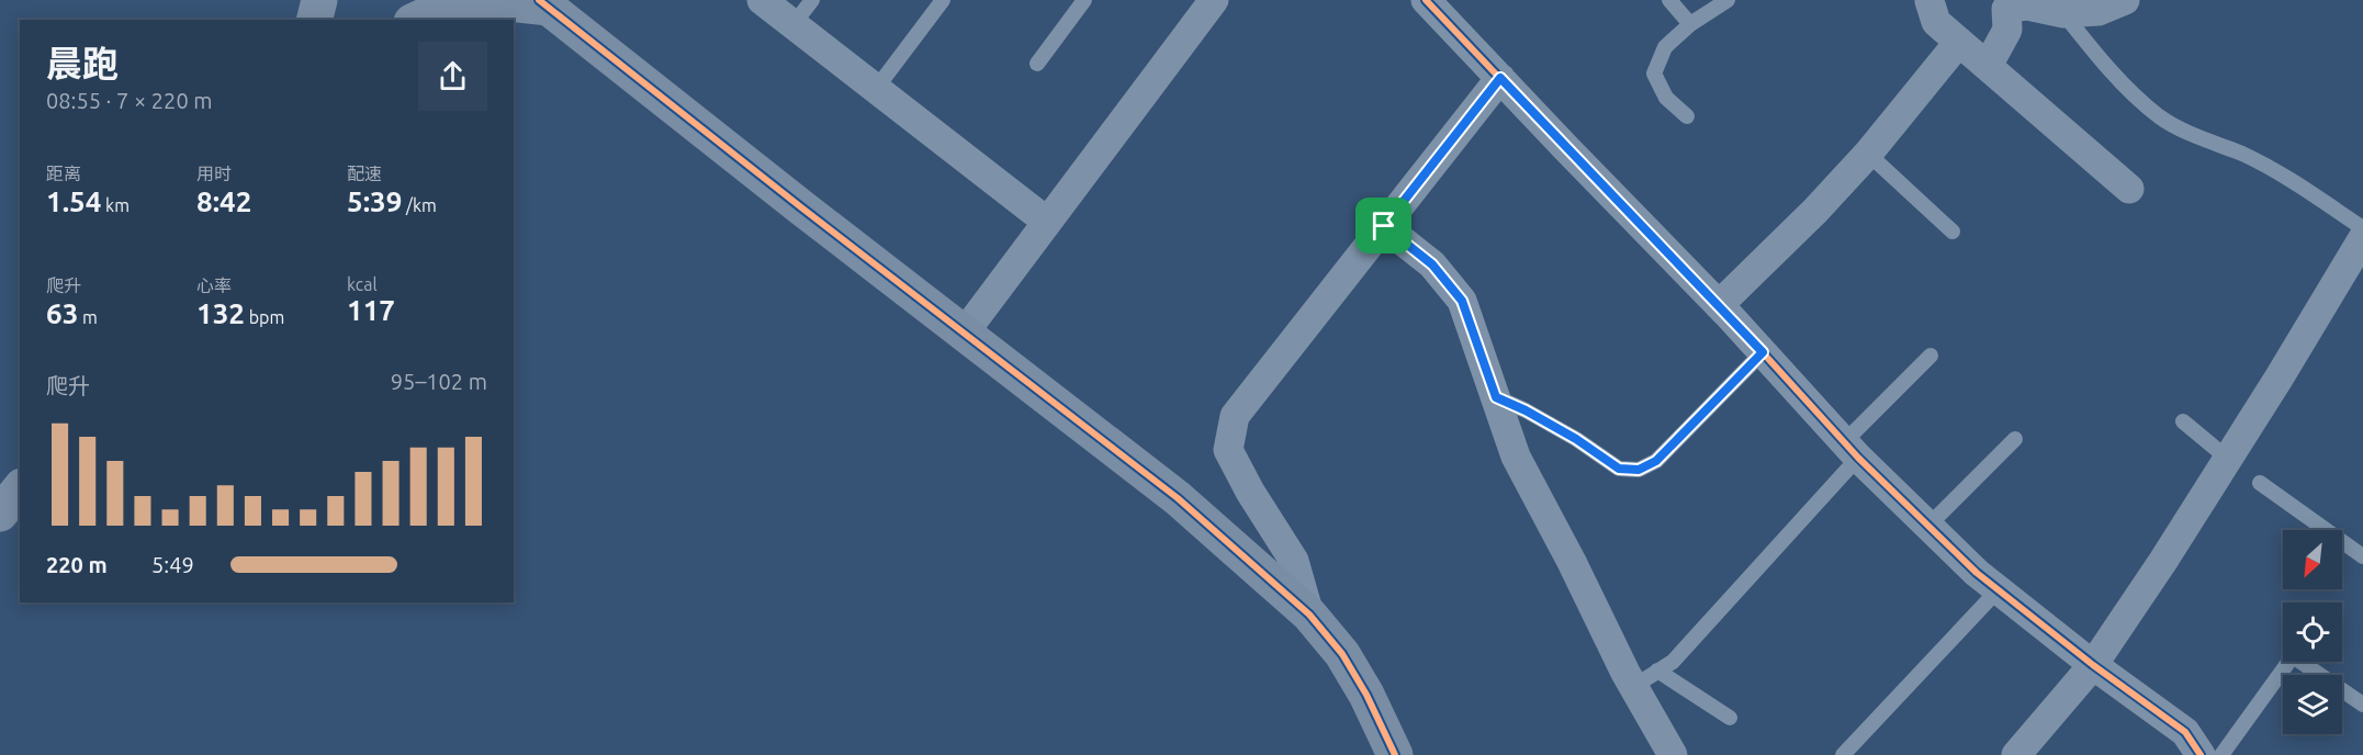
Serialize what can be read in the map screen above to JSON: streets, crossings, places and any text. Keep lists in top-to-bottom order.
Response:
{
  "north": "bottom left",
  "page": {
    "heading": ["晨跑", "08:55 · 7 × 220 m"],
    "stats": [
      ["距离", "1.54 km"],
      ["用时", "8:42"],
      ["配速", "5:39 /km"],
      ["爬升", "63 m"],
      ["心率", "132 bpm"],
      ["kcal", "117"]
    ],
    "chart": ["爬升", "95–102 m"],
    "list": [
      {
        "name": "220 m",
        "note": "5:49"
      }
    ]
  }
}
